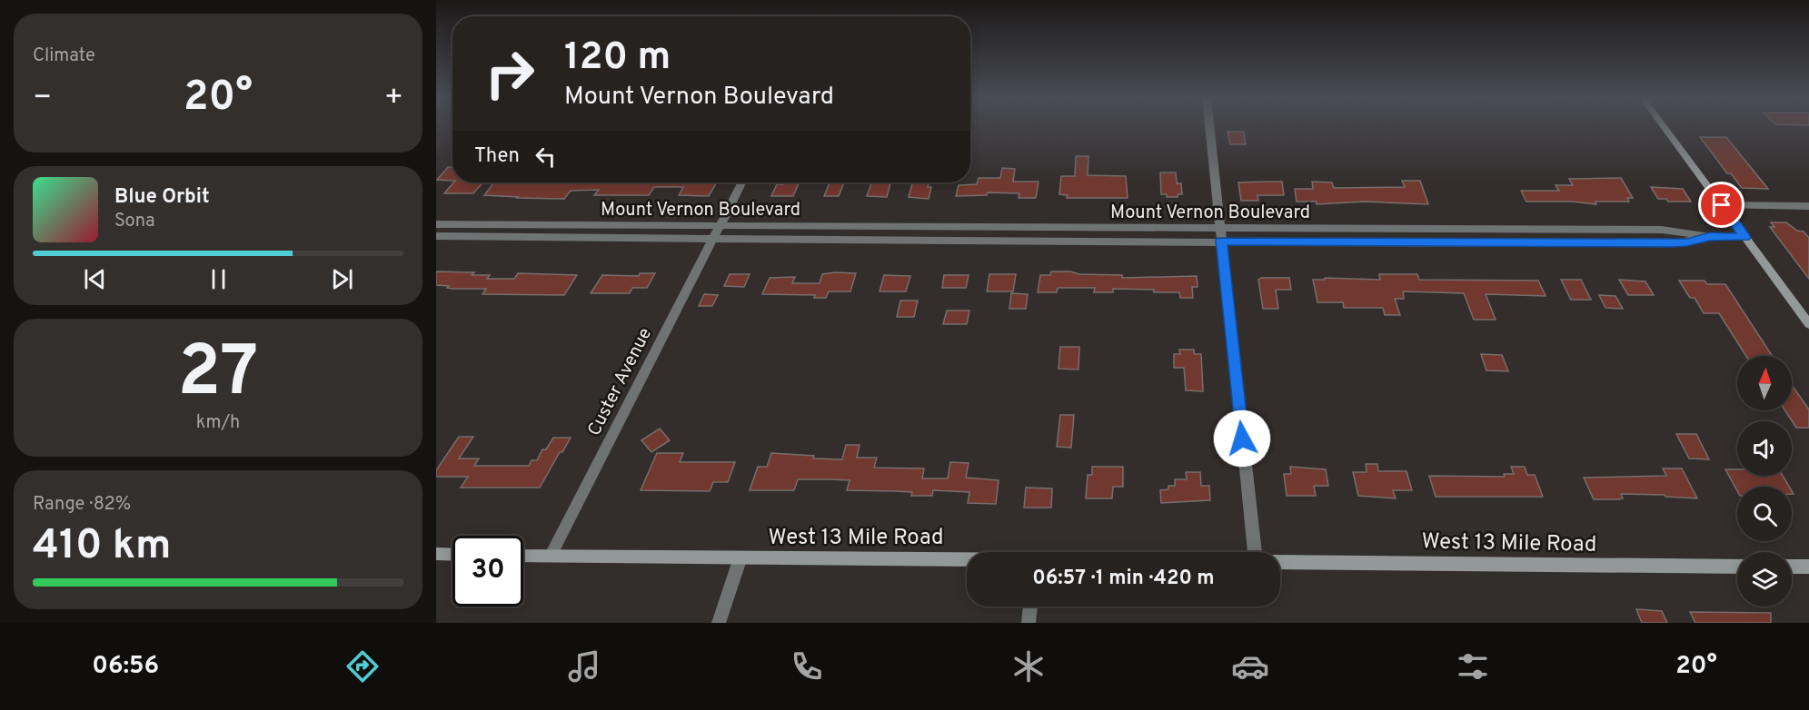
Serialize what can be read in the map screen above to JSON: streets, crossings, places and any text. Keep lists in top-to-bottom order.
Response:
{
  "streets": {
    "main road": ["West 13 Mile Road"],
    "street": ["Mount Vernon Boulevard", "Custer Avenue"]
  },
  "crossings": [
    ["Mount Vernon Boulevard", "Custer Avenue"],
    ["Custer Avenue", "West 13 Mile Road"]
  ],
  "north": "top",
  "page": {
    "tile": [
      "Climate",
      ["27", "km/h"],
      ["Range · 82%", "410 km"]
    ],
    "turn": ["120 m", "Mount Vernon Boulevard"],
    "heat": ["−", "20°", "+"],
    "then": "Then",
    "song": ["Blue Orbit", "Sona"],
    "limit": "30",
    "trip": "06:57 · 1 min · 420 m",
    "tabs": ["06:56", "20°"]
  }
}
